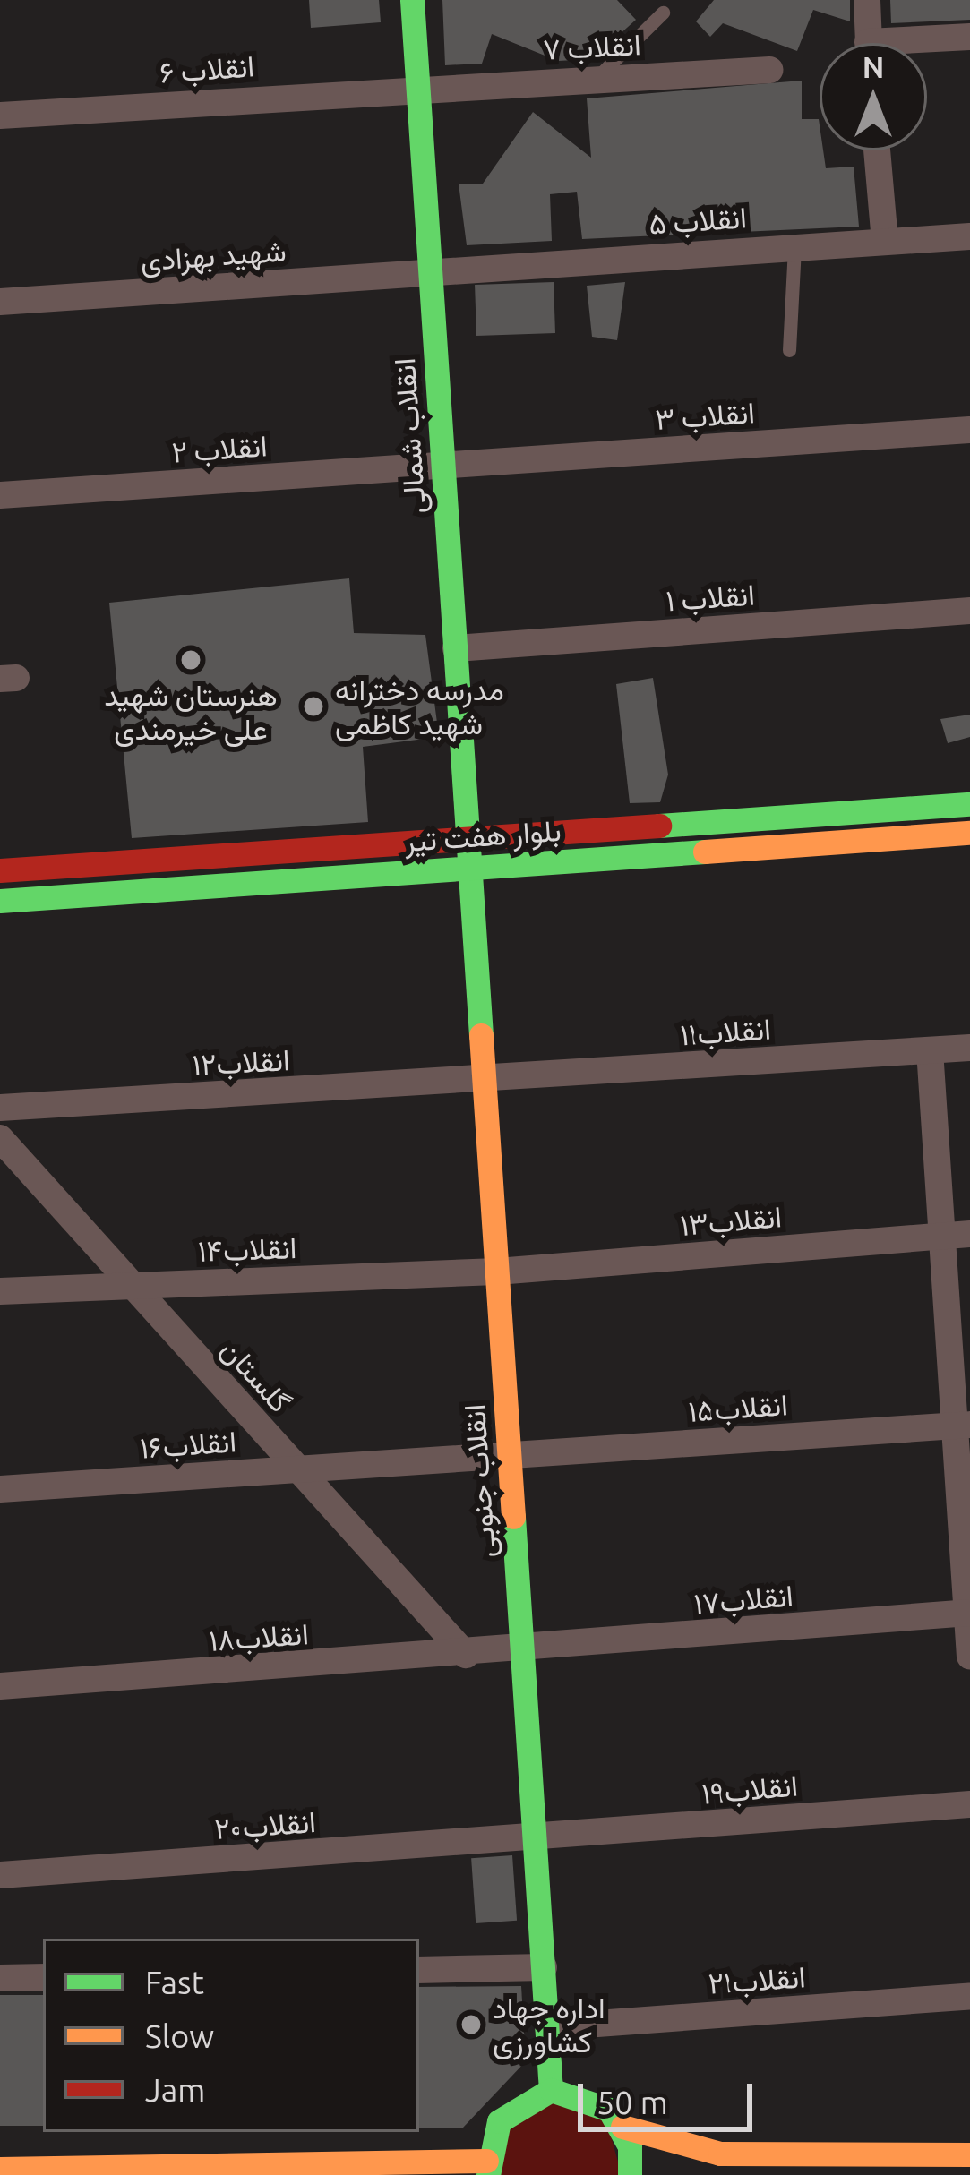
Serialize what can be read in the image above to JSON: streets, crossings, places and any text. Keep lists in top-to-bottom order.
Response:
{
  "streets": {
    "street": [
      "انقلاب ۷",
      "انقلاب ۶",
      "انقلاب ۵",
      "شهید بهزادی",
      "انقلاب ۳",
      "انقلاب شمالی",
      "انقلاب ۲",
      "انقلاب ۱",
      "بلوار هفت تیر",
      "انقلاب۱۱",
      "انقلاب۱۲",
      "انقلاب۱۳",
      "انقلاب۱۴",
      "گلستان",
      "انقلاب۱۵",
      "انقلاب۱۶",
      "انقلاب جنوبی",
      "انقلاب۱۷",
      "انقلاب۱۸",
      "انقلاب۱۹",
      "انقلاب۲۰",
      "انقلاب۲۱"
    ]
  },
  "crossings": [
    ["انقلاب ۷", "انقلاب ۶"],
    ["انقلاب ۷", "انقلاب شمالی"],
    ["انقلاب ۶", "انقلاب شمالی"],
    ["انقلاب ۵", "شهید بهزادی"],
    ["انقلاب ۵", "انقلاب شمالی"],
    ["شهید بهزادی", "انقلاب شمالی"],
    ["انقلاب ۳", "انقلاب شمالی"],
    ["انقلاب ۳", "انقلاب ۲"],
    ["انقلاب شمالی", "انقلاب ۲"],
    ["انقلاب شمالی", "انقلاب ۱"],
    ["انقلاب شمالی", "بلوار هفت تیر"],
    ["انقلاب شمالی", "انقلاب جنوبی"],
    ["بلوار هفت تیر", "انقلاب جنوبی"],
    ["انقلاب۱۱", "انقلاب۱۲"],
    ["انقلاب۱۱", "انقلاب جنوبی"],
    ["انقلاب۱۲", "انقلاب جنوبی"],
    ["انقلاب۱۳", "انقلاب۱۴"],
    ["انقلاب۱۳", "انقلاب جنوبی"],
    ["انقلاب۱۴", "گلستان"],
    ["انقلاب۱۴", "انقلاب جنوبی"],
    ["گلستان", "انقلاب۱۶"],
    ["گلستان", "انقلاب۱۸"],
    ["انقلاب۱۵", "انقلاب۱۶"],
    ["انقلاب۱۵", "انقلاب جنوبی"],
    ["انقلاب۱۶", "انقلاب جنوبی"],
    ["انقلاب جنوبی", "انقلاب۱۷"],
    ["انقلاب جنوبی", "انقلاب۱۸"],
    ["انقلاب جنوبی", "انقلاب۱۹"],
    ["انقلاب جنوبی", "انقلاب۲۰"],
    ["انقلاب جنوبی", "انقلاب۲۱"],
    ["انقلاب۱۷", "انقلاب۱۸"],
    ["انقلاب۱۹", "انقلاب۲۰"]
  ],
  "places": ["هنرستان شهید علی خیرمندی", "مدرسه دخترانه شهید کاظمی", "اداره جهاد کشاورزی"],
  "legend": ["Fast", "Slow", "Jam"],
  "scale_bar": "50 m",
  "north": "top"
}
